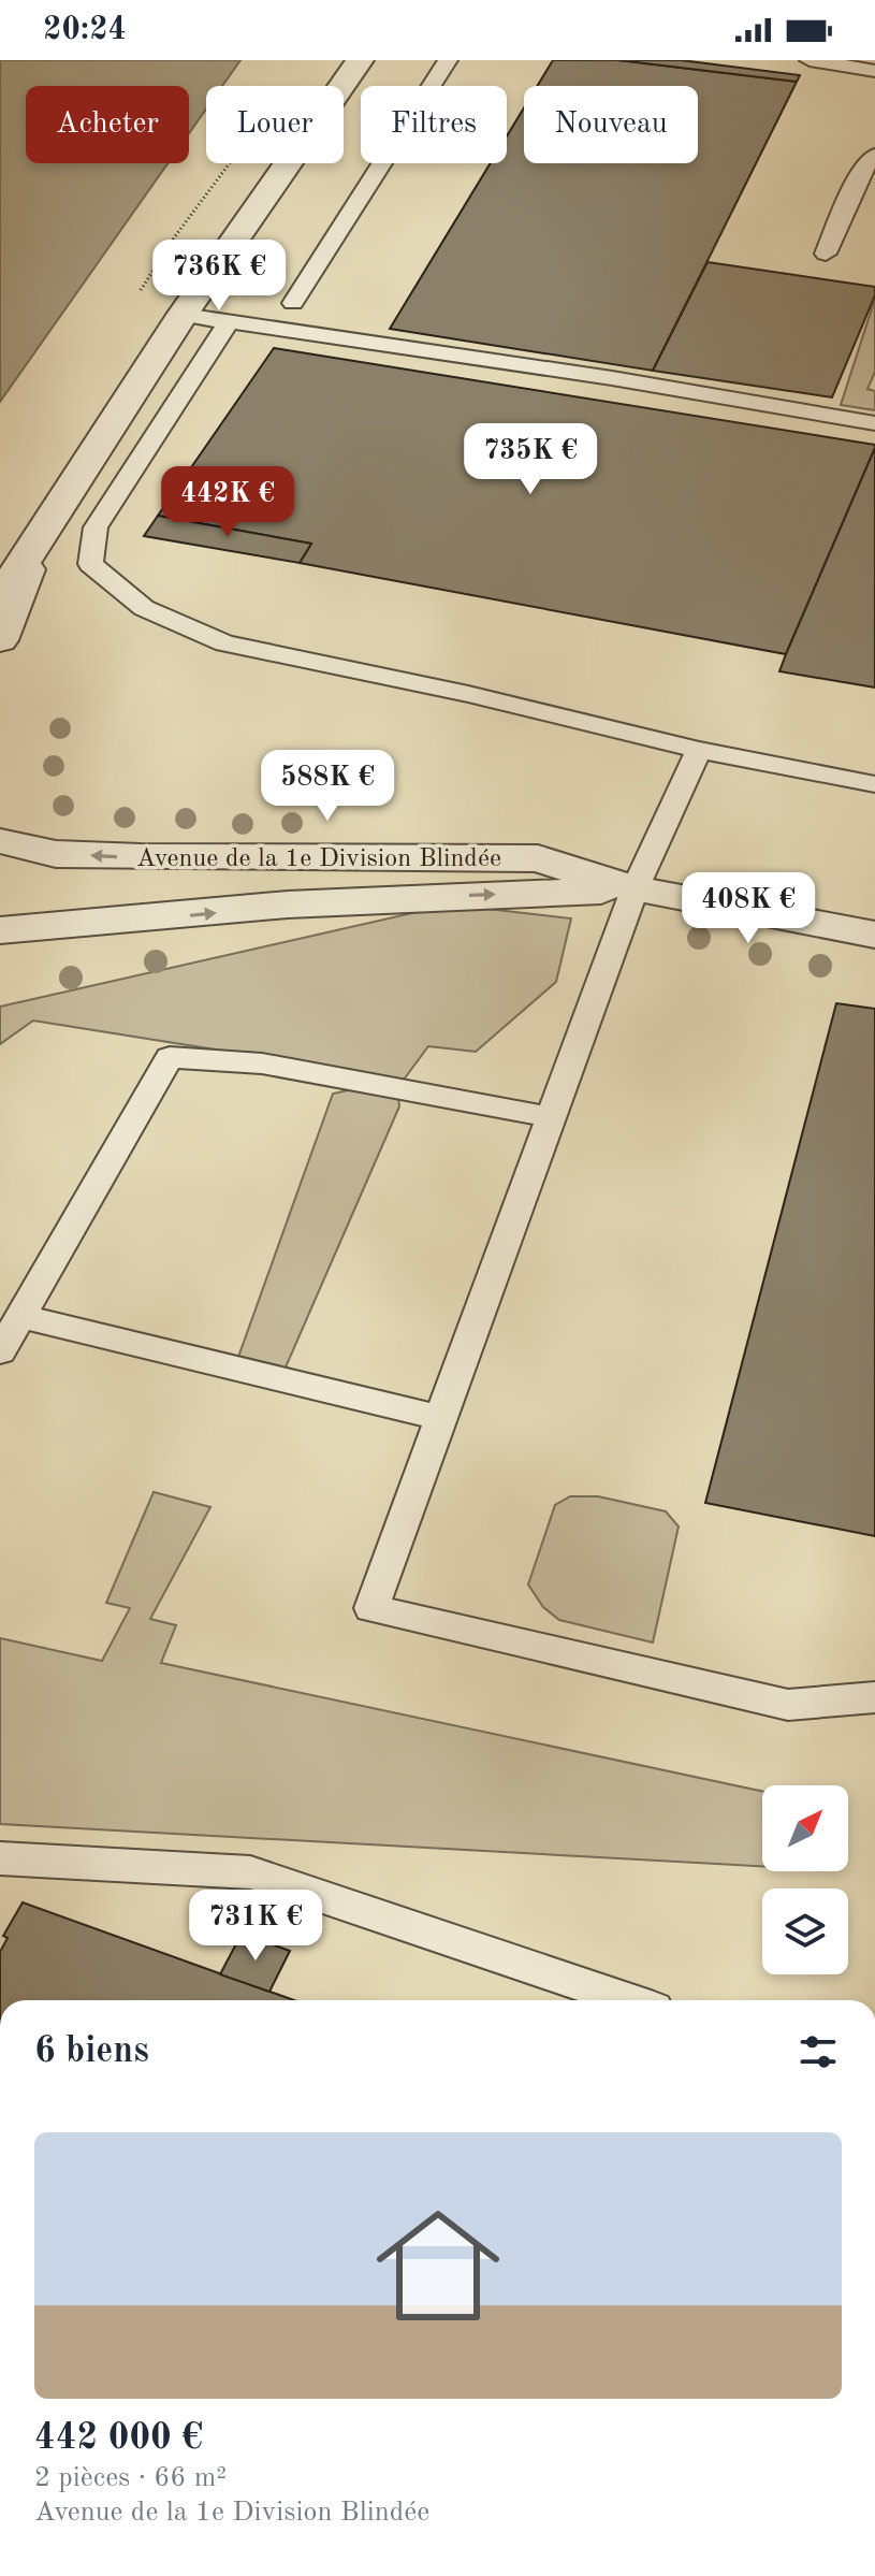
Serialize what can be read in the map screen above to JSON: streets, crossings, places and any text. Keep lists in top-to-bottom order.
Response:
{
  "streets": {
    "street": ["Avenue de la 1e Division Blindée"]
  },
  "north": "top right",
  "page": {
    "status": "20:24",
    "chip": [
      "Acheter",
      "Louer",
      "Filtres",
      "Nouveau"
    ],
    "price": [
      "736K €",
      "735K €",
      "442K €",
      "588K €",
      "408K €",
      "731K €"
    ],
    "heading": "6 biens",
    "list": [
      {
        "name": "442 000 €",
        "note": "2 pièces · 66 m² · Avenue de la 1e Division Blindée"
      }
    ]
  }
}
